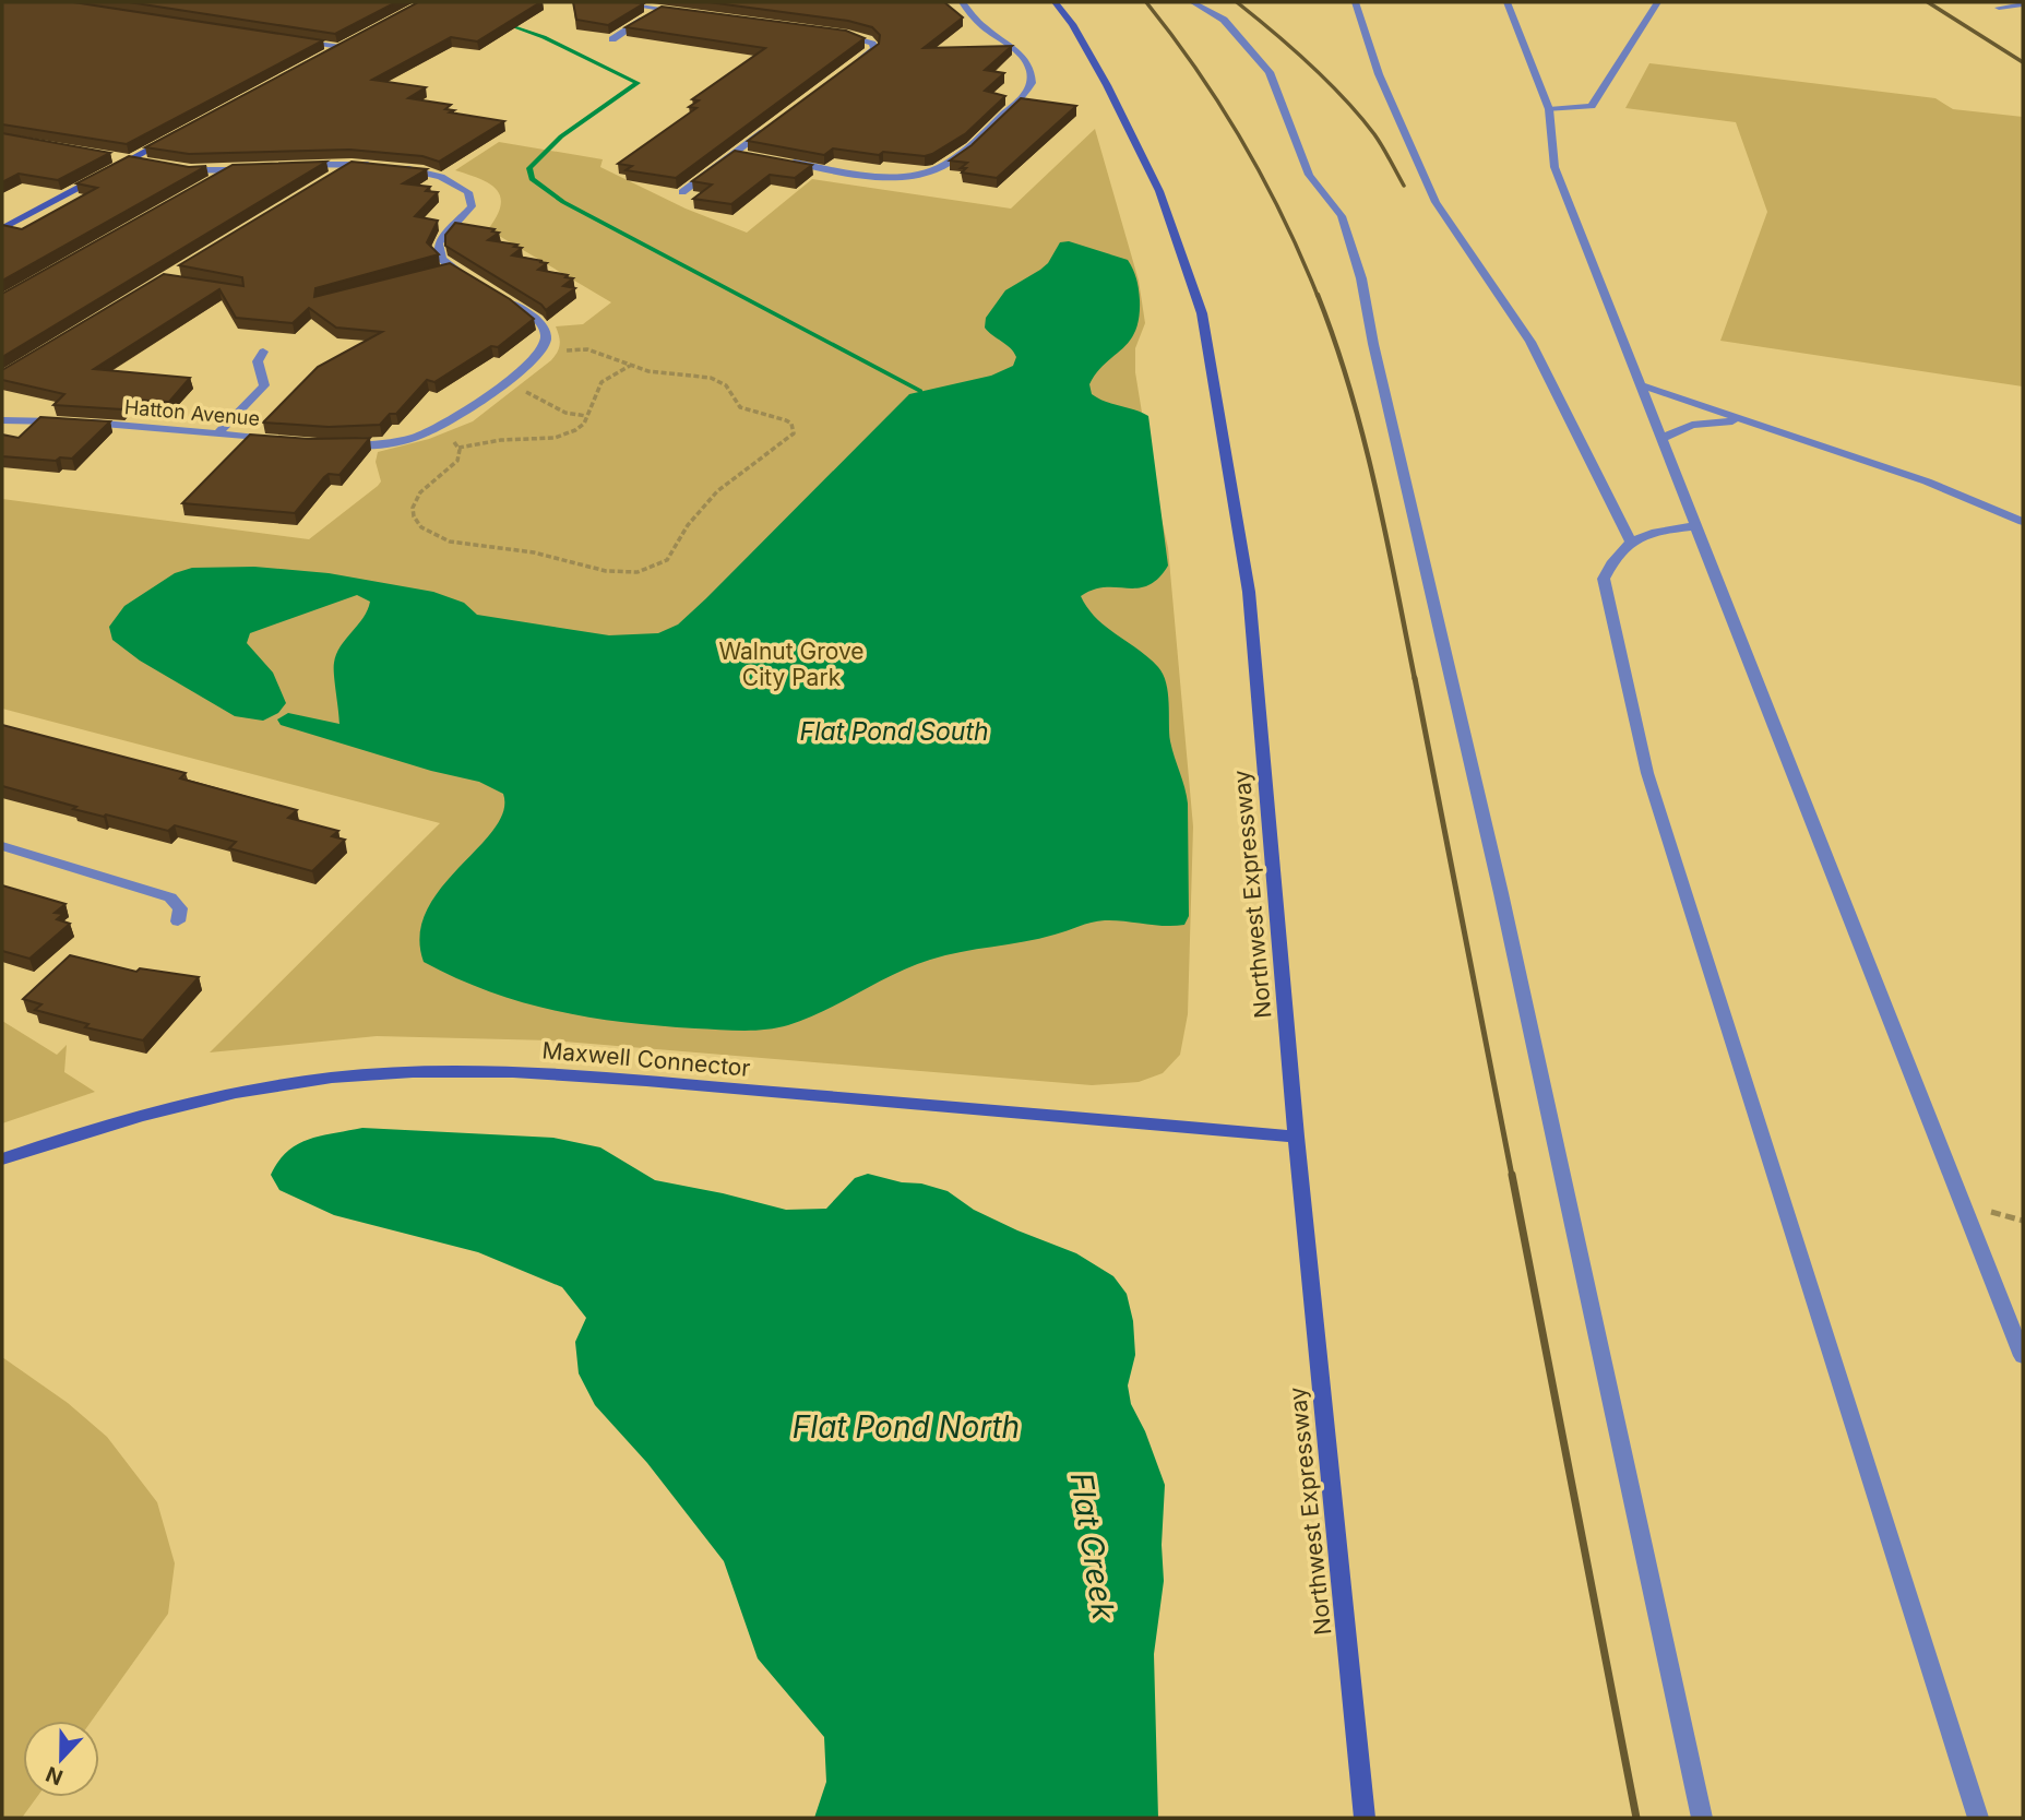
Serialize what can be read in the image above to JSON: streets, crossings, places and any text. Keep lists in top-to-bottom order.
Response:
{
  "streets": {
    "main road": ["Northwest Expressway", "Maxwell Connector"],
    "street": ["Hatton Avenue"]
  },
  "crossings": [
    ["Northwest Expressway", "Maxwell Connector"]
  ],
  "water": ["Flat Pond South", "Flat Pond North", "Flat Creek"],
  "parks": ["Walnut Grove City Park"],
  "north": "bottom"
}
